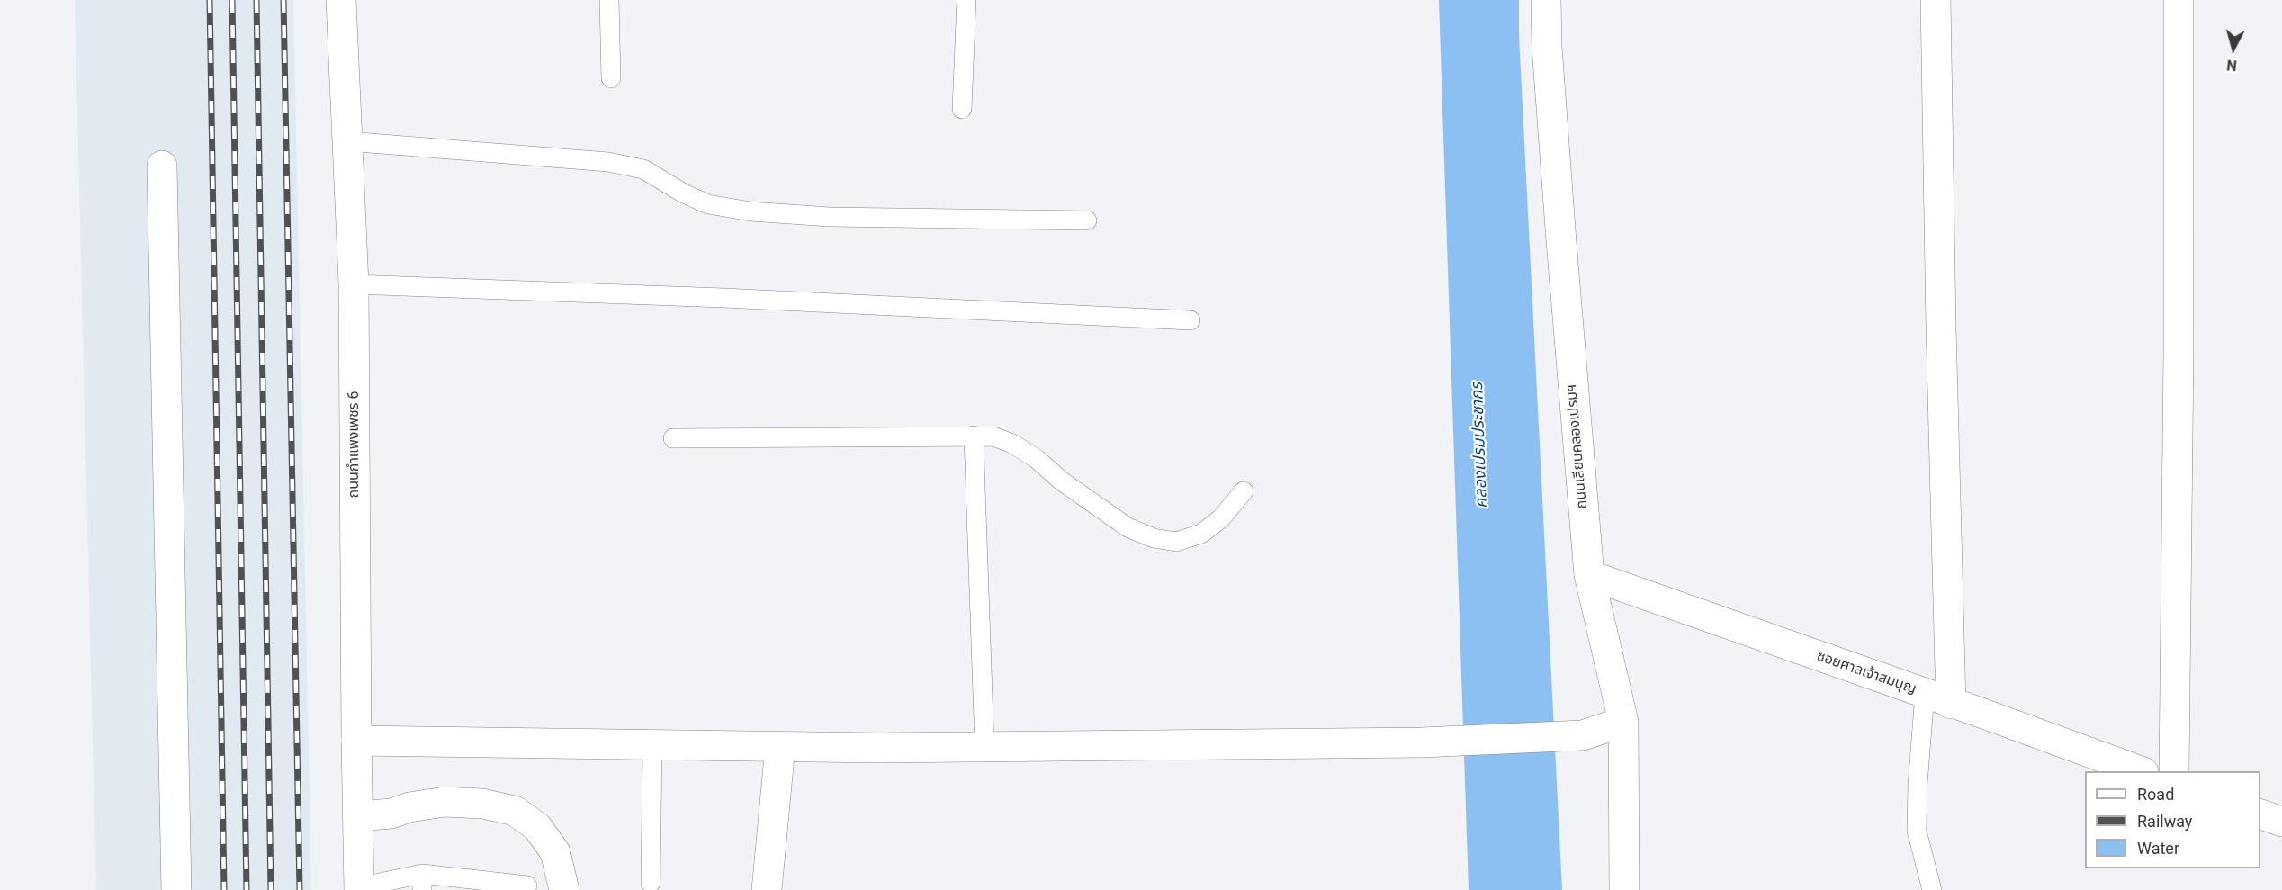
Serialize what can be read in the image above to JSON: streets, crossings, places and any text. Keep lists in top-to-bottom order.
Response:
{
  "streets": {
    "street": ["ถนนกำแพงเพชร 6", "ถนนเลียบคลองเปรมฯ", "ซอยศาลเจ้าสมบุญ"]
  },
  "crossings": [
    ["ถนนเลียบคลองเปรมฯ", "ซอยศาลเจ้าสมบุญ"]
  ],
  "water": ["คลองเปรมประชากร"],
  "legend": ["Road", "Railway", "Water"],
  "north": "bottom"
}
